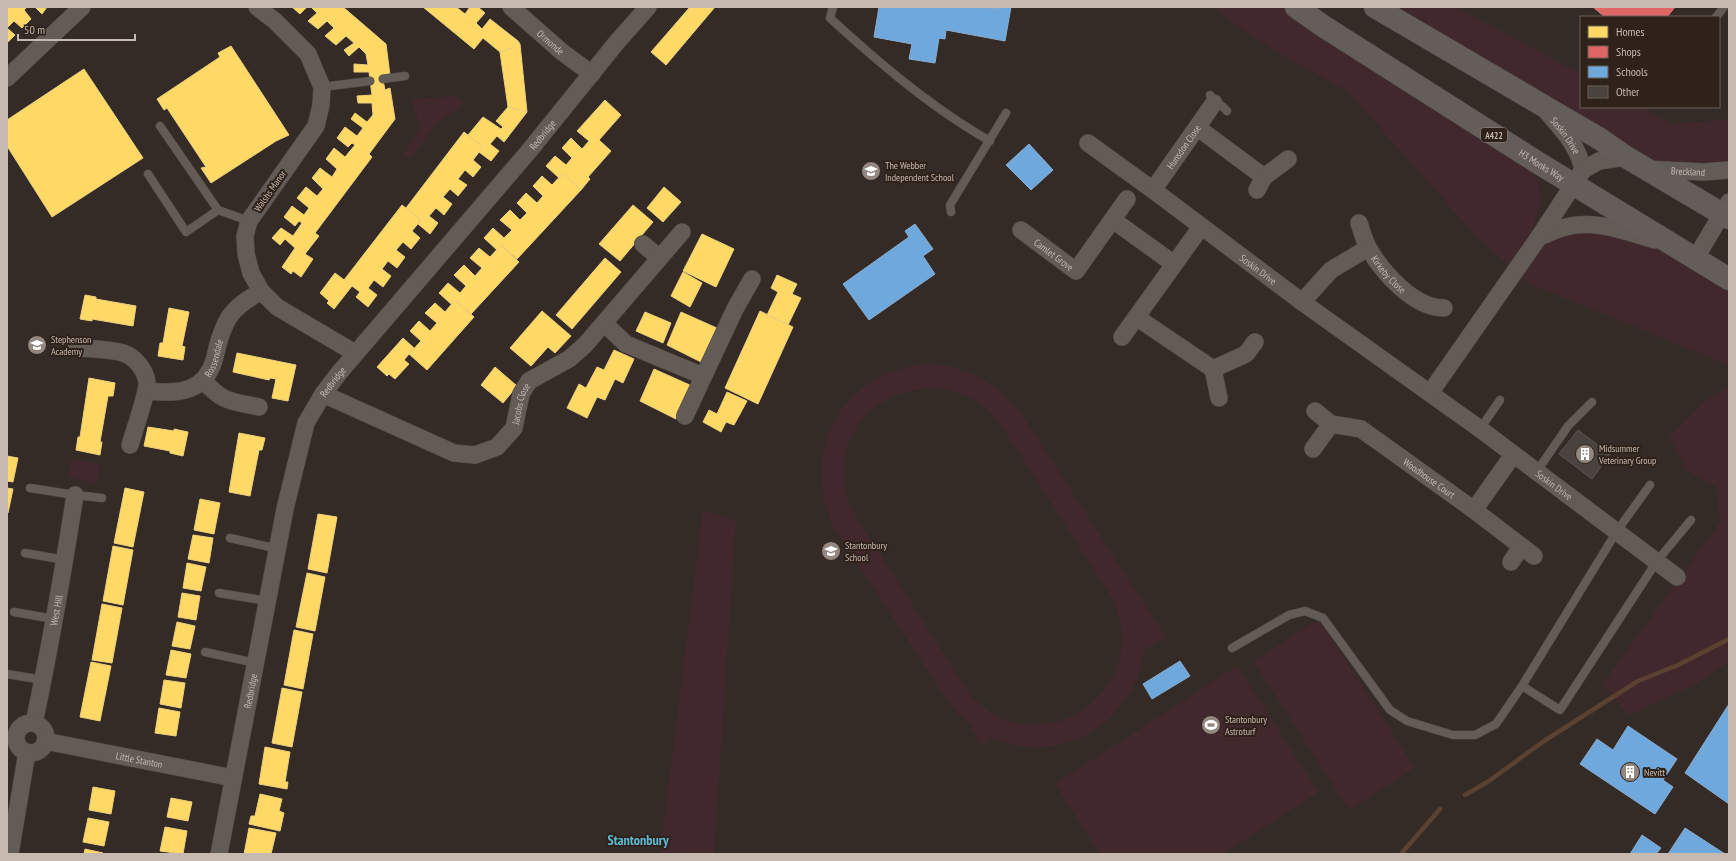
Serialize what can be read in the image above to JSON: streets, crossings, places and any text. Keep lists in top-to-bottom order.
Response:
{
  "streets": {
    "main road": ["A422", "H3 Monks Way"],
    "street": [
      "Ormonde",
      "Redbridge",
      "Soskin Drive",
      "Hunsdon Close",
      "Breckland",
      "Walshs Manor",
      "Camlet Grove",
      "Kirkeby Close",
      "Rossendale",
      "Jacobs Close",
      "Woodhouse Court",
      "West Hill",
      "Little Stanton"
    ]
  },
  "crossings": [
    ["Ormonde", "Redbridge"],
    ["Redbridge", "Walshs Manor"],
    ["Redbridge", "Jacobs Close"],
    ["Redbridge", "Little Stanton"],
    ["Soskin Drive", "Hunsdon Close"],
    ["Soskin Drive", "H3 Monks Way"],
    ["Walshs Manor", "Rossendale"],
    ["West Hill", "Little Stanton"]
  ],
  "districts": ["Stantonbury"],
  "places": {
    "school or university": ["The Webber Independent School", "Stephenson Academy", "Stantonbury School"],
    "building": ["Midsummer Veterinary Group", "Nevitt"],
    "sports": ["Stantonbury Astroturf"]
  },
  "legend": [
    "Homes",
    "Shops",
    "Schools",
    "Other"
  ],
  "scale_bar": "50 m"
}
